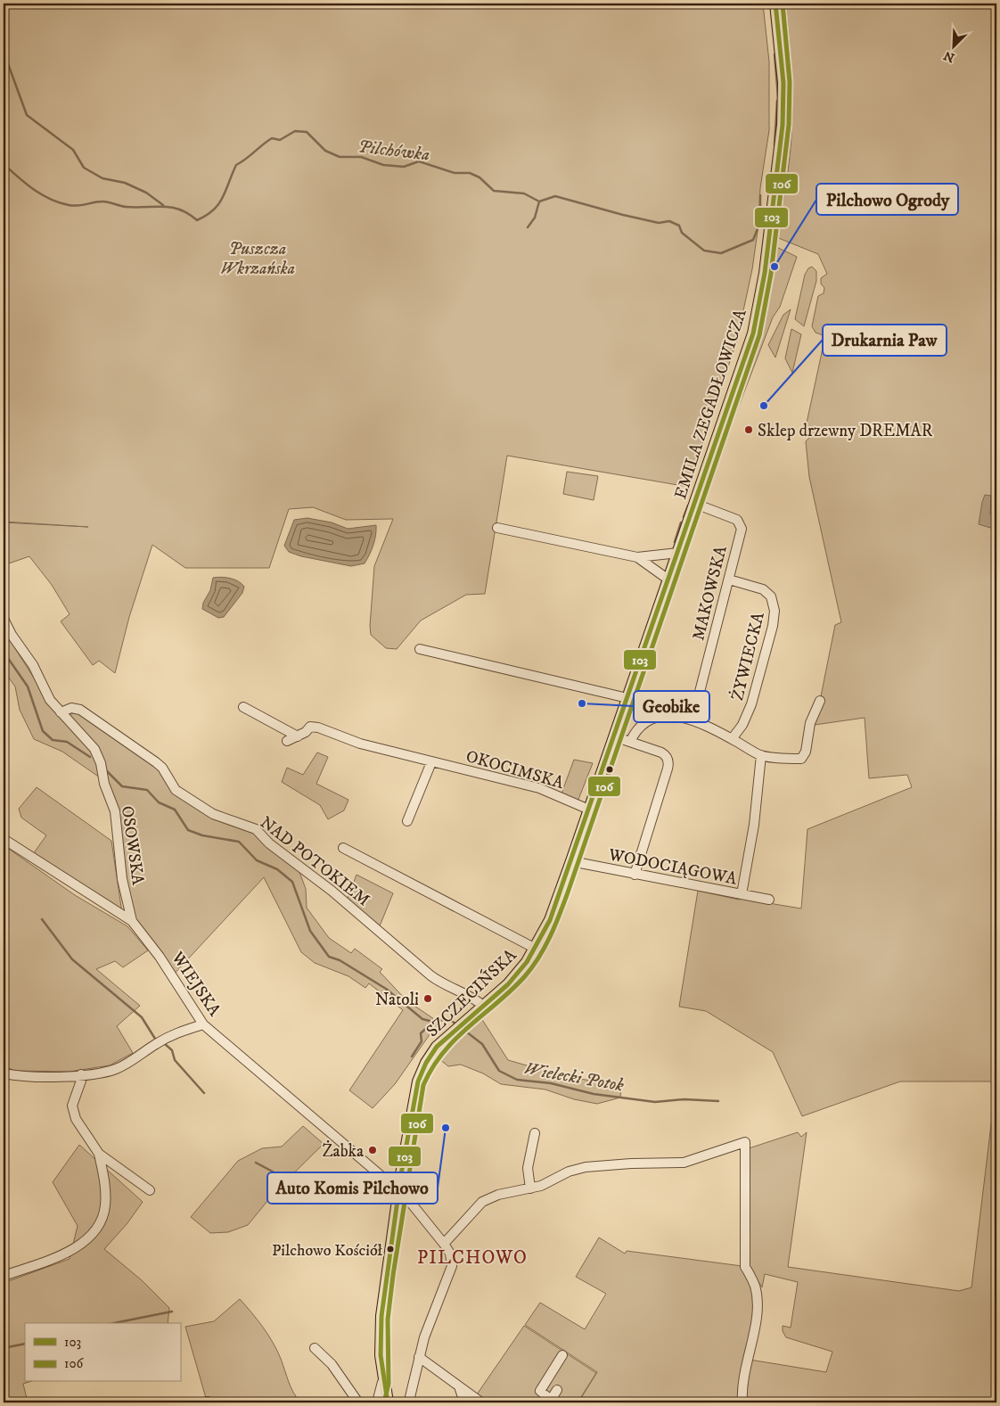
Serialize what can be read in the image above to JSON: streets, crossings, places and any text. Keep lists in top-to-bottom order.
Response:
{
  "streets": {
    "main road": ["EMILA ZEGADŁOWICZA", "SZCZECIŃSKA"],
    "street": [
      "MAKOWSKA",
      "ŻYWIECKA",
      "OKOCIMSKA",
      "OSOWSKA",
      "NAD POTOKIEM",
      "WODOCIĄGOWA",
      "WIEJSKA"
    ]
  },
  "crossings": [
    ["EMILA ZEGADŁOWICZA", "MAKOWSKA"],
    ["EMILA ZEGADŁOWICZA", "OKOCIMSKA"],
    ["EMILA ZEGADŁOWICZA", "WODOCIĄGOWA"],
    ["EMILA ZEGADŁOWICZA", "SZCZECIŃSKA"],
    ["MAKOWSKA", "ŻYWIECKA"],
    ["OSOWSKA", "NAD POTOKIEM"],
    ["OSOWSKA", "WIEJSKA"],
    ["NAD POTOKIEM", "SZCZECIŃSKA"],
    ["WIEJSKA", "SZCZECIŃSKA"]
  ],
  "districts": ["PILCHOWO"],
  "water": ["Pilchówka", "Wielecki Potok"],
  "parks": ["Puszcza Wkrzańska"],
  "places": [
    "Pilchowo Ogrody",
    "Drukarnia Paw",
    "Sklep drzewny DREMAR",
    "Geobike",
    "Natoli",
    "Auto Komis Pilchowo",
    "Żabka",
    "Pilchowo Kościół"
  ],
  "lines": ["transit line 103", "transit line 106"],
  "legend": ["103", "106"],
  "north": "bottom left"
}
